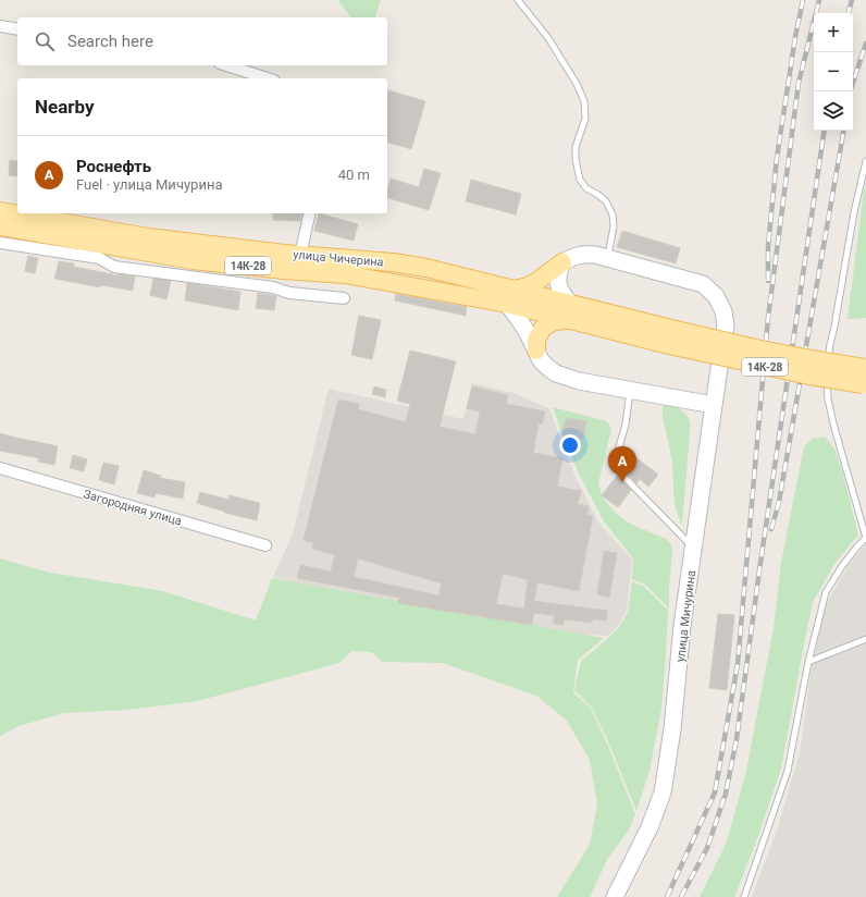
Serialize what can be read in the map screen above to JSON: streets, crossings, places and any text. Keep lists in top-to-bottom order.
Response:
{
  "streets": {
    "main road": ["улица Чичерина", "14К-28", "улица Мичурина"],
    "street": ["Загородняя улица"]
  },
  "crossings": [
    ["улица Чичерина", "14К-28"]
  ],
  "page": {
    "map_buttons": ["+", "−"],
    "search": "Search here",
    "heading": "Nearby",
    "list": [
      {
        "mark": "A",
        "name": "Роснефть",
        "note": "Fuel · улица Мичурина",
        "value": "40 m"
      }
    ],
    "pins": "A"
  }
}
